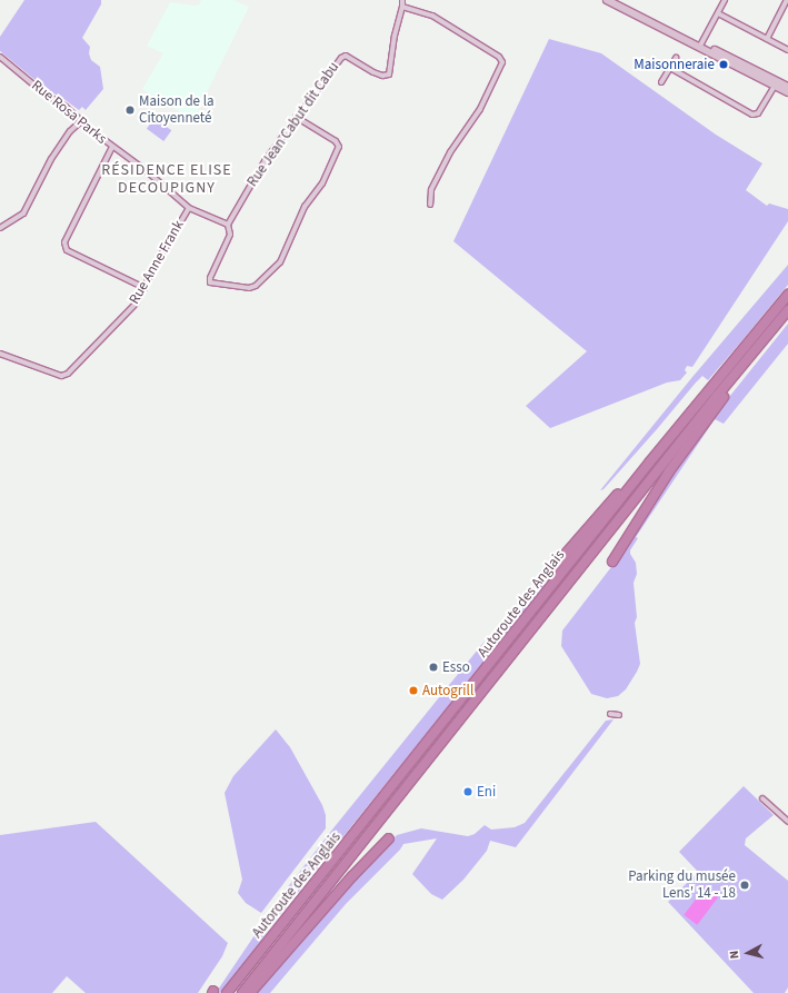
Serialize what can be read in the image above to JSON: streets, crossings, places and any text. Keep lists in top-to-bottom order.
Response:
{
  "streets": {
    "highway": ["Autoroute des Anglais"],
    "street": ["Rue Rosa Parks", "Rue Jean Cabut dit Cabu", "Rue Anne Frank"]
  },
  "crossings": [
    ["Rue Rosa Parks", "Rue Jean Cabut dit Cabu"],
    ["Rue Rosa Parks", "Rue Anne Frank"]
  ],
  "districts": ["RÉSIDENCE ELISE DECOUPIGNY"],
  "places": [
    "Maisonneraie",
    "Maison de la Citoyenneté",
    "Esso",
    "Autogrill",
    "Eni",
    "Parking du musée Lens' 14 - 18"
  ],
  "north": "left"
}
